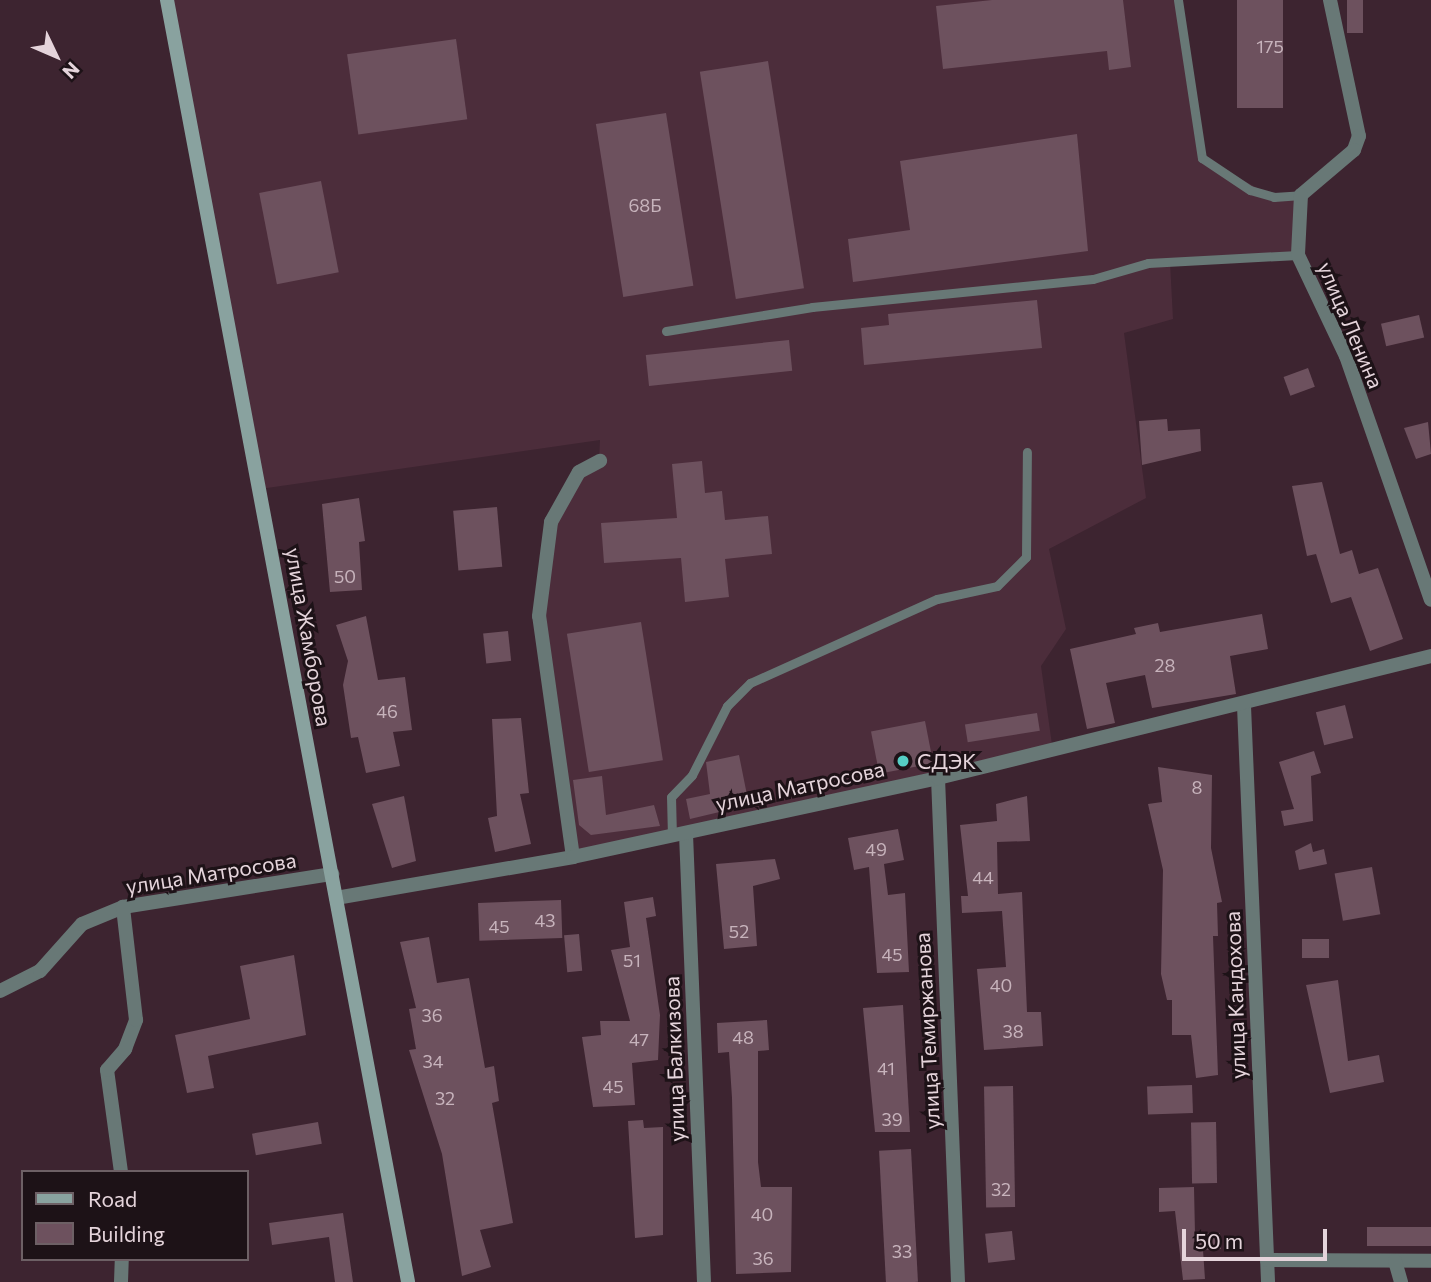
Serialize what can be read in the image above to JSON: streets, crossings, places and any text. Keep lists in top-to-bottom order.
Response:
{
  "streets": {
    "street": [
      "улица Ленина",
      "улица Жамборова",
      "улица Матросова",
      "улица Кандохова",
      "улица Темиржанова",
      "улица Балкизова"
    ]
  },
  "crossings": [
    ["улица Жамборова", "улица Матросова"],
    ["улица Матросова", "улица Кандохова"],
    ["улица Матросова", "улица Темиржанова"],
    ["улица Матросова", "улица Балкизова"]
  ],
  "places": ["СДЭК"],
  "house_numbers": [
    "175",
    "68Б",
    "50",
    "28",
    "46",
    "8",
    "49",
    "44",
    "43",
    "45",
    "52",
    "45",
    "51",
    "40",
    "36",
    "38",
    "48",
    "47",
    "34",
    "41",
    "45",
    "32",
    "39",
    "32",
    "40",
    "33",
    "36"
  ],
  "legend": ["Road", "Building"],
  "scale_bar": "50 m",
  "north": "bottom right"
}
